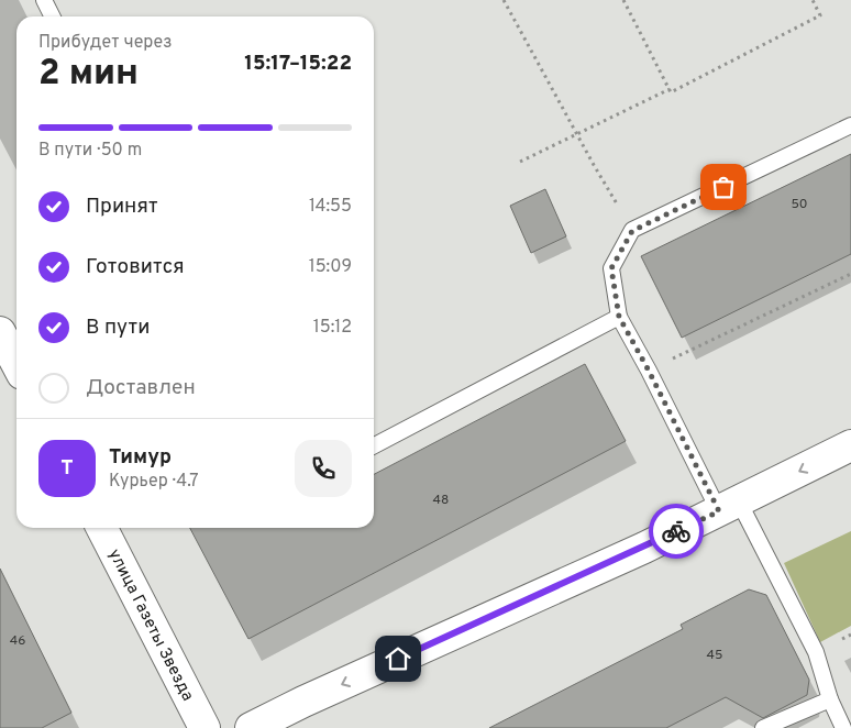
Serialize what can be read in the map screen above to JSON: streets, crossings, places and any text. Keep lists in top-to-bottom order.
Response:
{
  "streets": {
    "street": ["улица Газеты Звезда"]
  },
  "house_numbers": [
    "50",
    "48",
    "46",
    "45"
  ],
  "page": {
    "heading": ["2 мин", "Прибудет через", "15:17–15:22"],
    "panel": ["Тимур", "Курьер · 4.7"],
    "bar": "В пути · 50 m",
    "list": [
      ["Принят", "14:55"],
      ["Готовится", "15:09"],
      ["В пути", "15:12"],
      "Доставлен"
    ],
    "round": "Т"
  }
}
